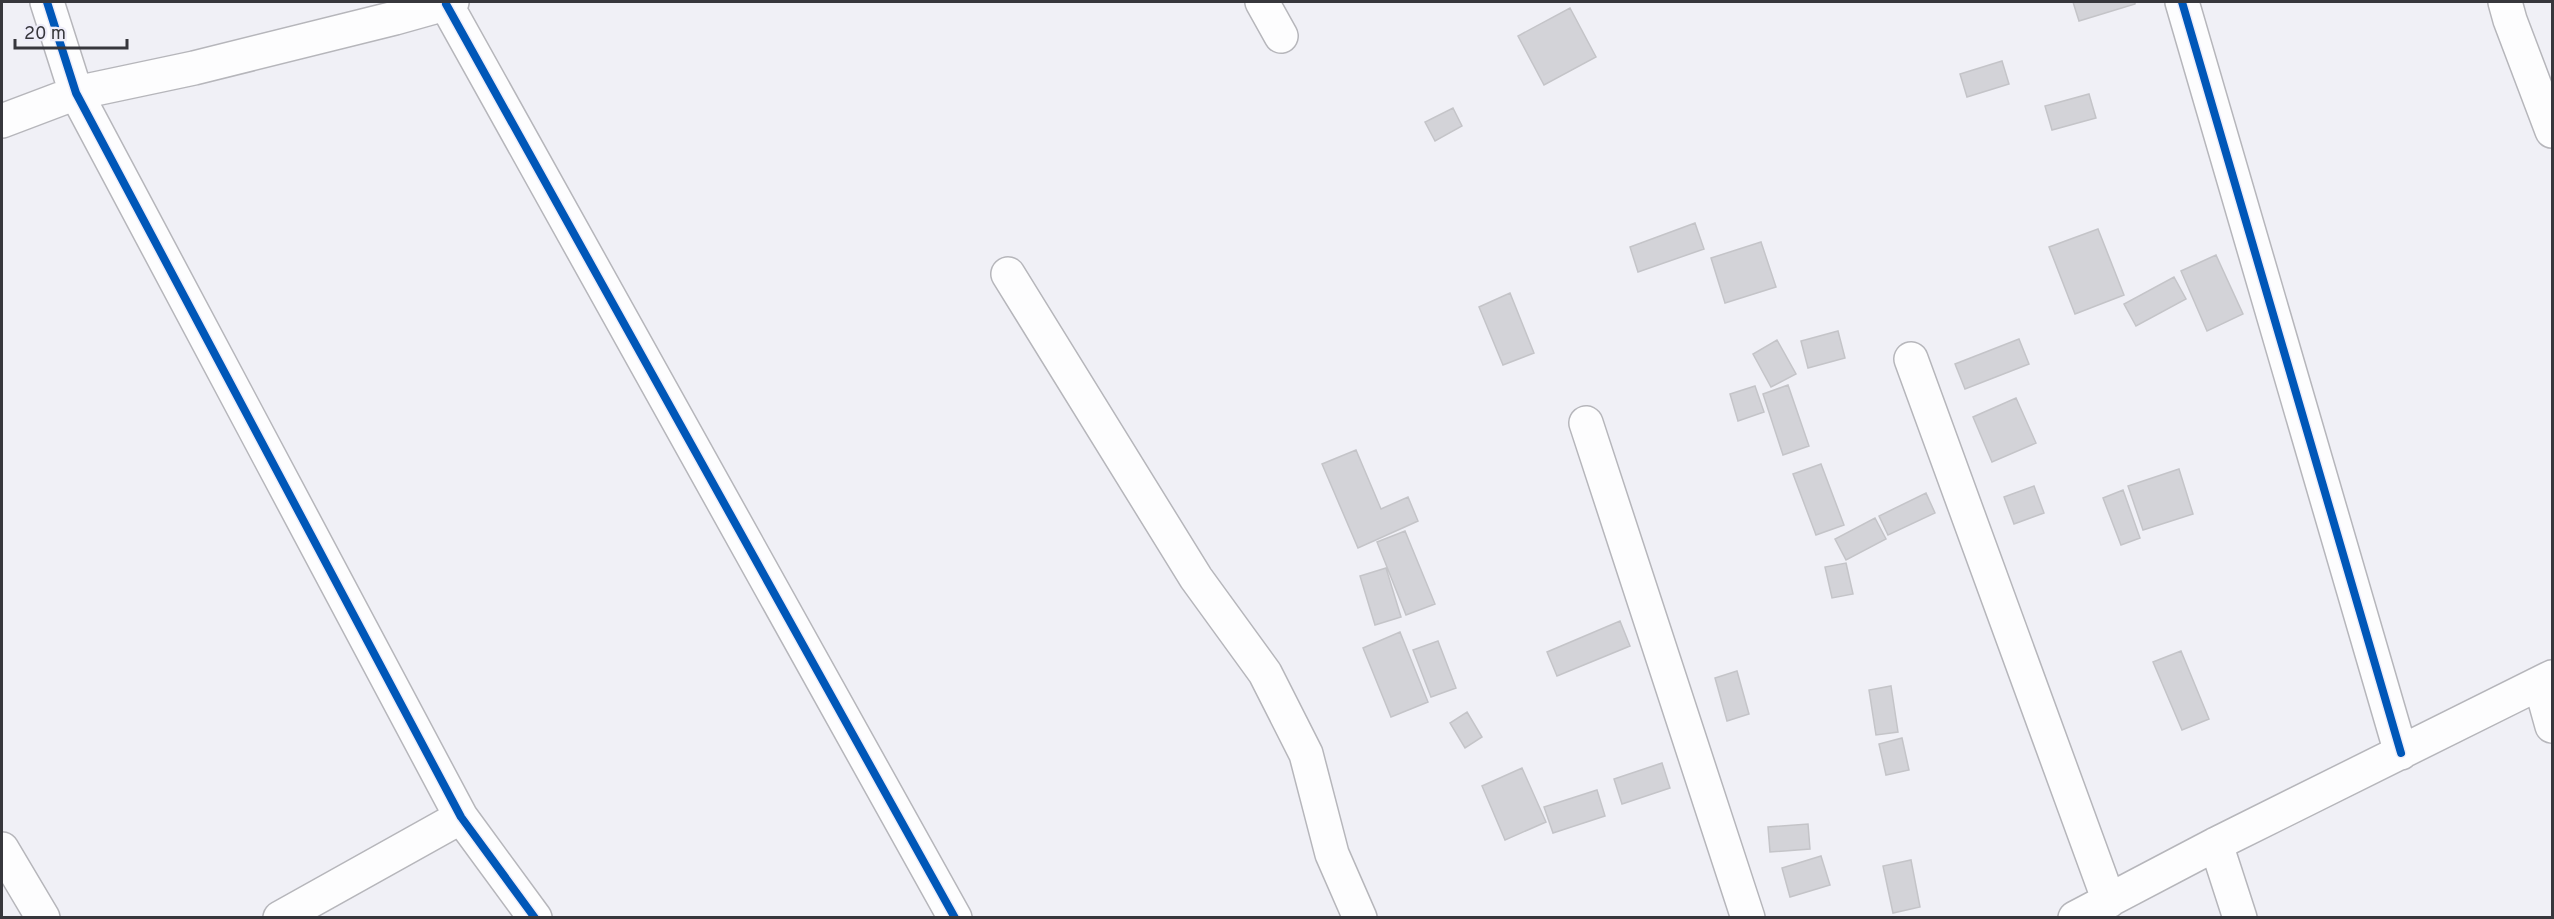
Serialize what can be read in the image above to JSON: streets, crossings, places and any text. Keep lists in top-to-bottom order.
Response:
{
  "scale_bar": "20 m"
}
